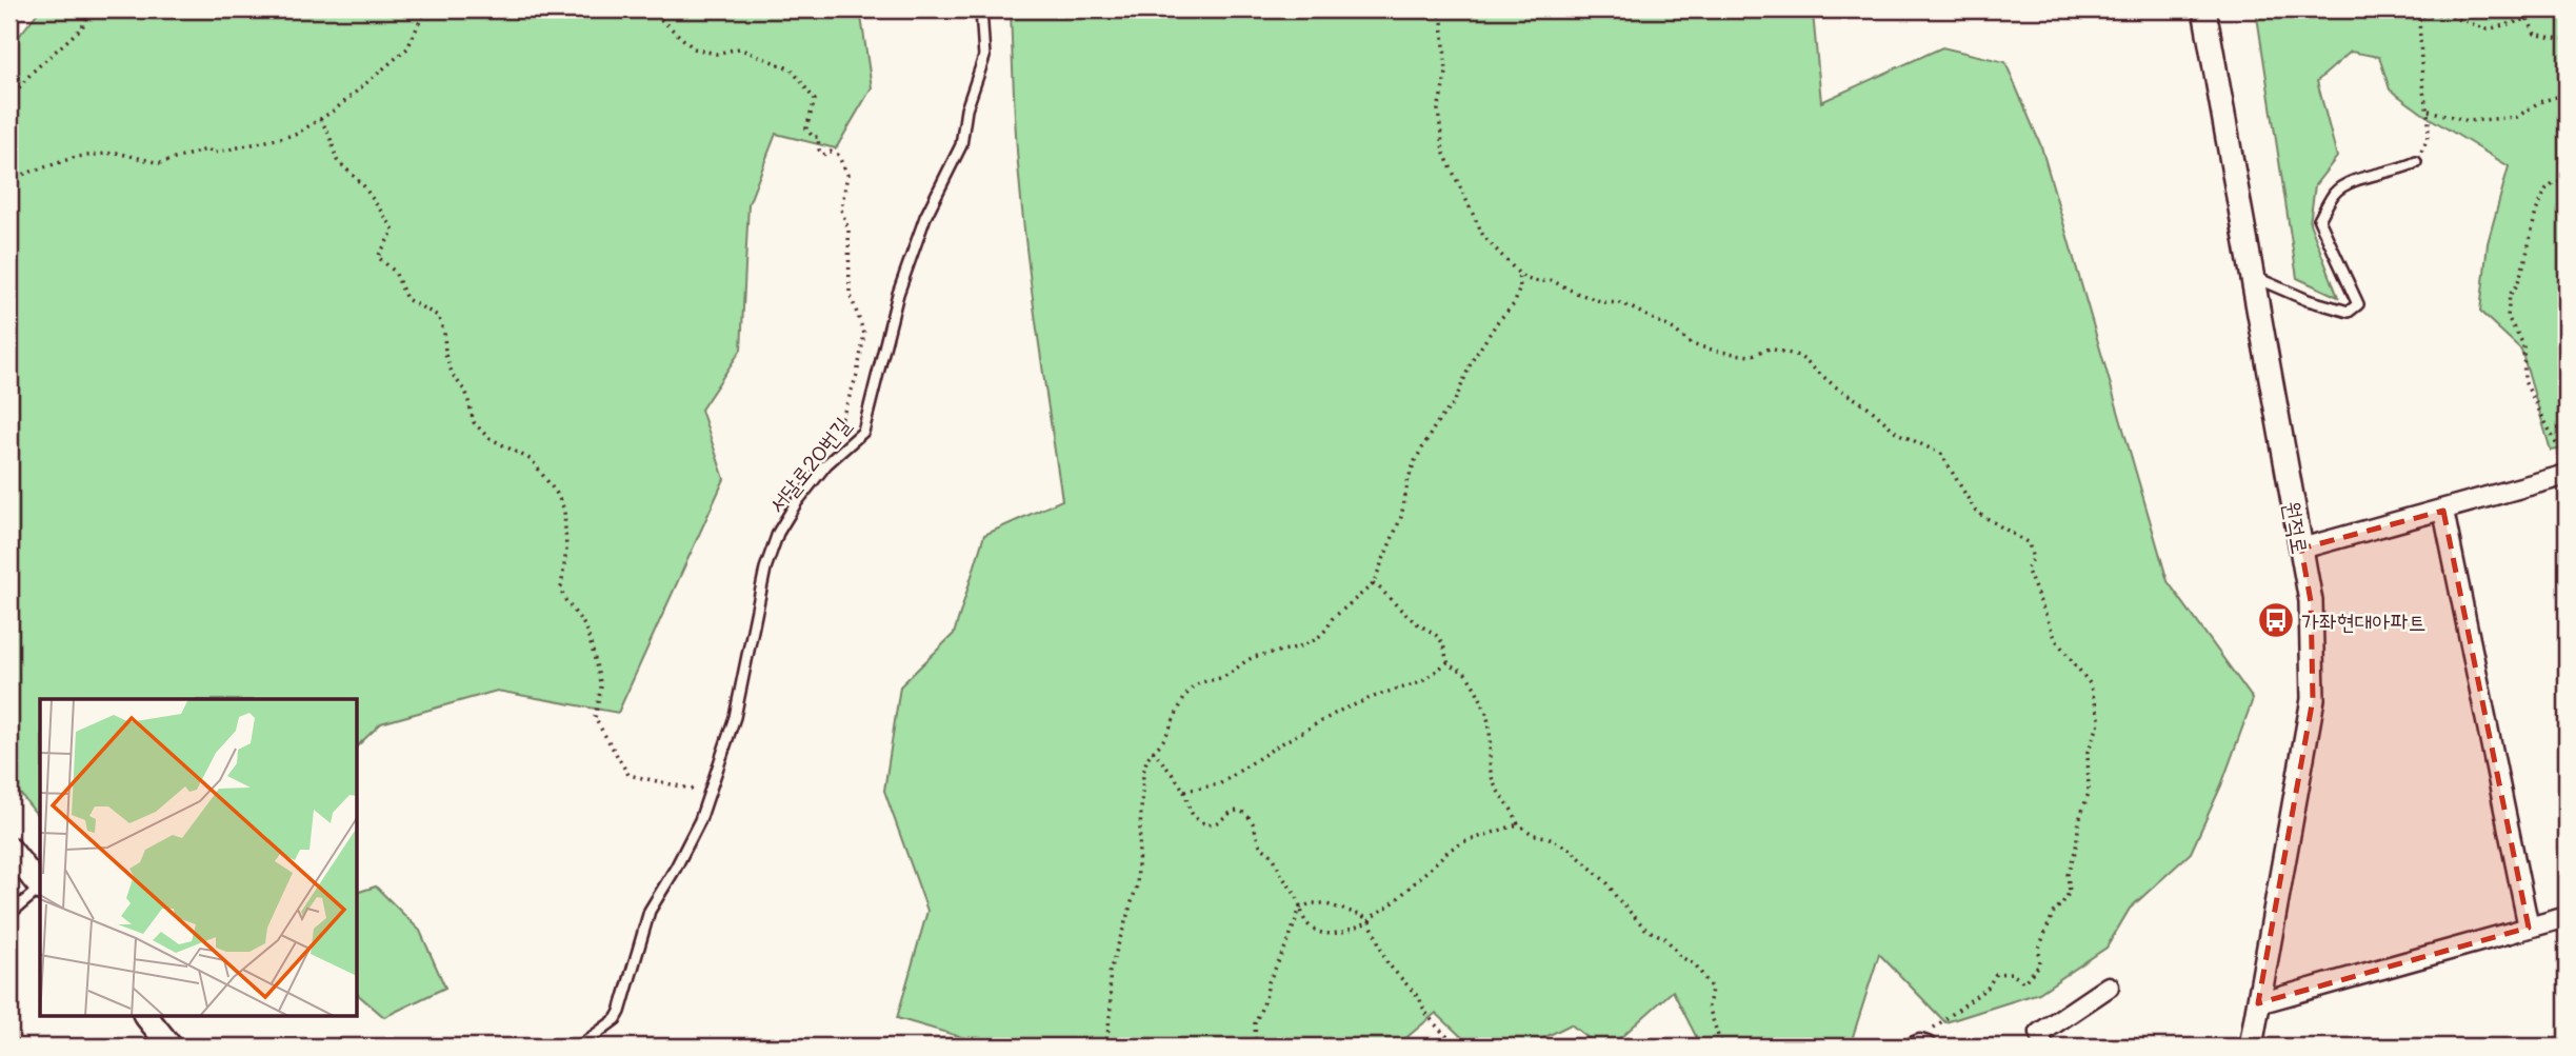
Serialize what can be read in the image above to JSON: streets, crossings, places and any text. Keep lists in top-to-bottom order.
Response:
{
  "streets": {
    "street": ["원적로"],
    "lane": ["서달로20번길"]
  },
  "places": {
    "bus stop": ["가좌현대아파트"]
  }
}
